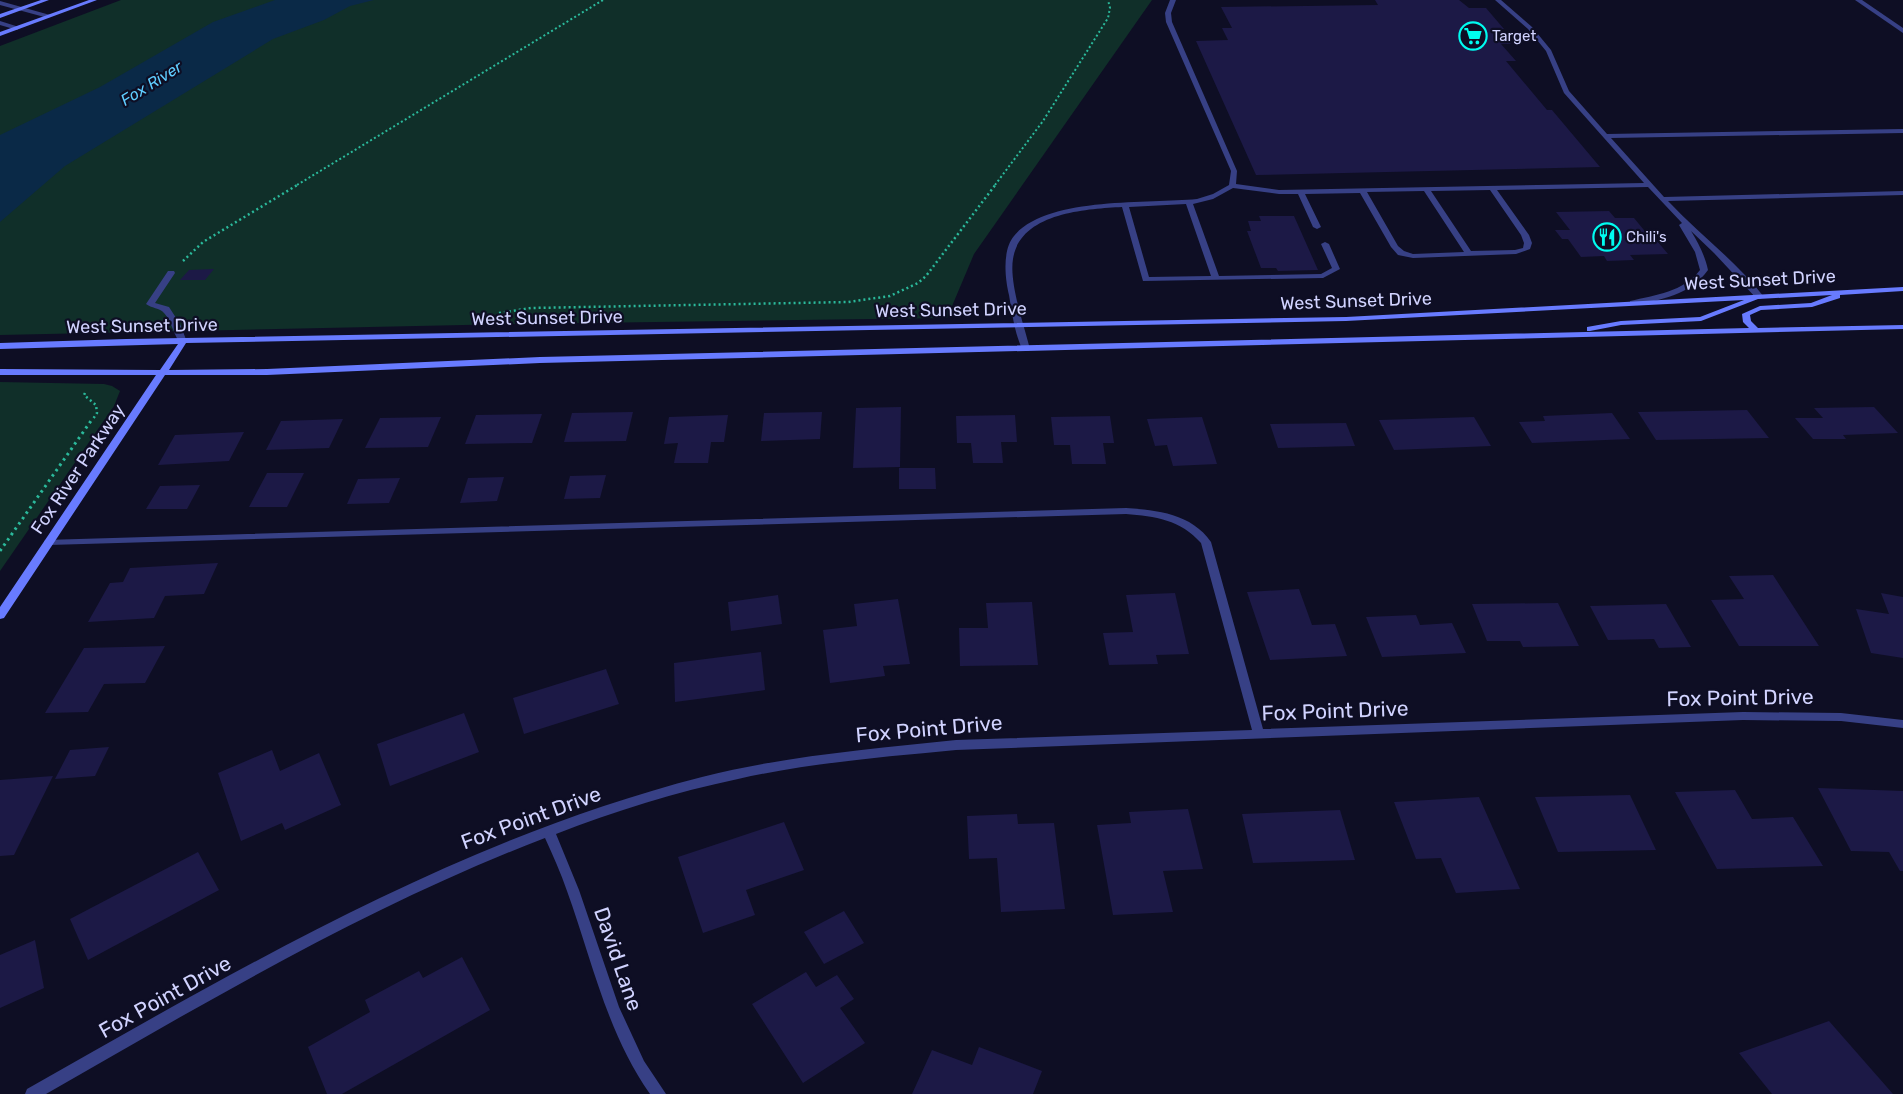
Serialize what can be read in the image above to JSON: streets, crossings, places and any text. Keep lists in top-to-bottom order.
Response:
{
  "streets": {
    "main road": ["West Sunset Drive", "Fox River Parkway"],
    "street": ["Fox Point Drive", "David Lane"]
  },
  "crossings": [
    ["West Sunset Drive", "Fox River Parkway"],
    ["Fox Point Drive", "David Lane"]
  ],
  "water": ["Fox River"],
  "places": {
    "supermarket": ["Target"],
    "restaurant": ["Chili's"]
  }
}
